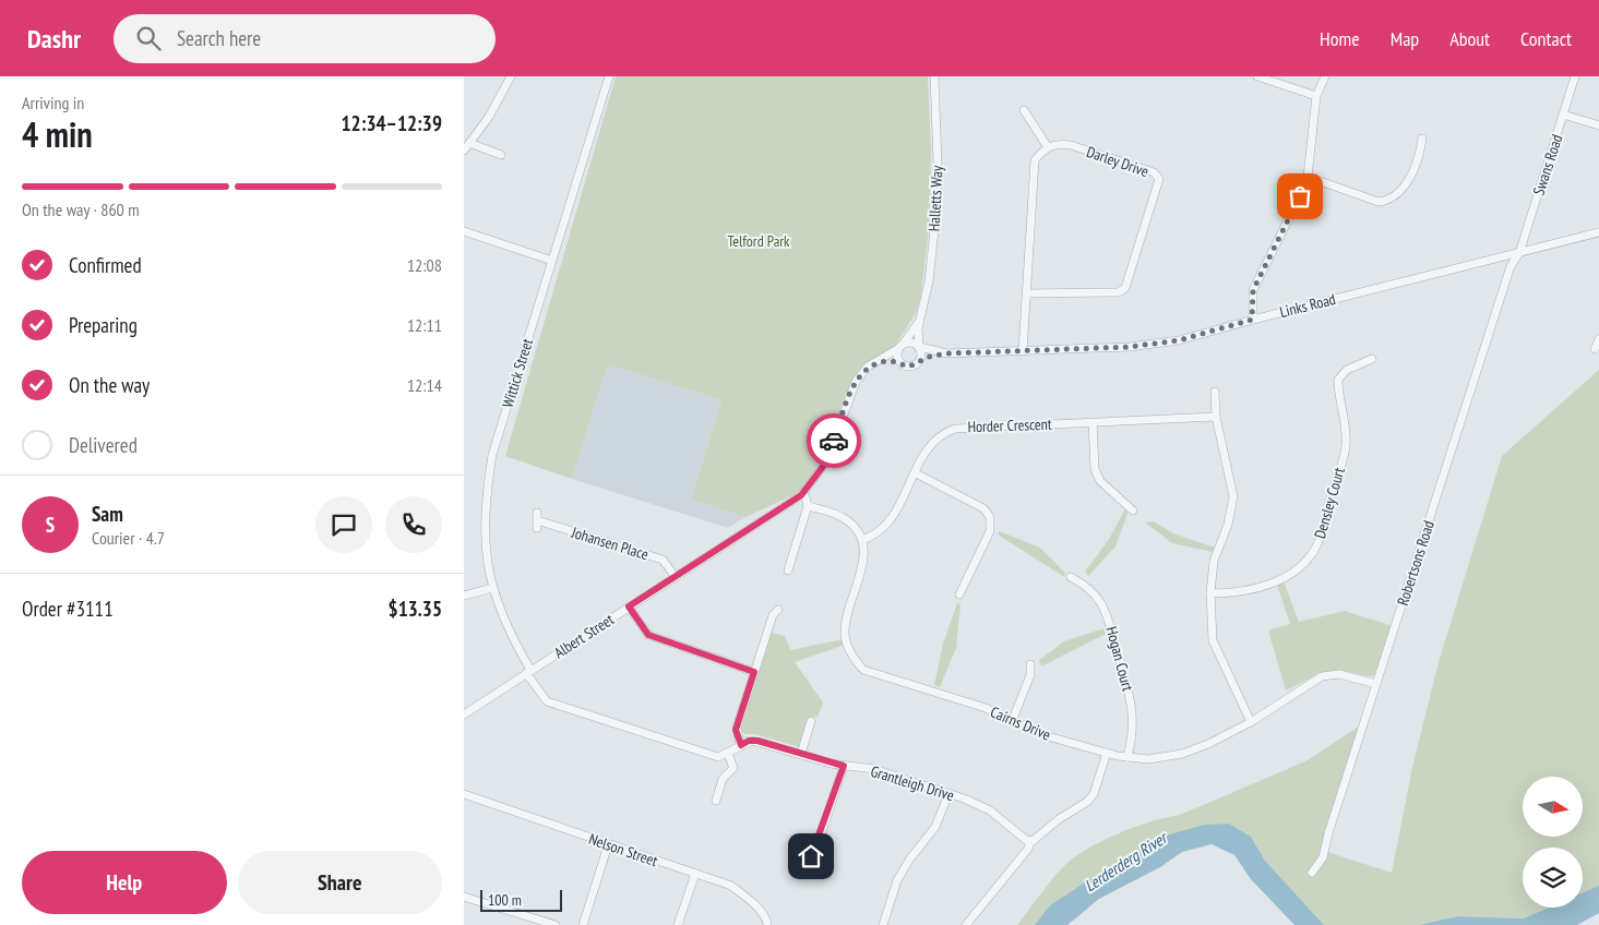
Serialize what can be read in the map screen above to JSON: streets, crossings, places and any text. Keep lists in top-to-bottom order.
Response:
{
  "streets": {
    "street": [
      "Darley Drive",
      "Swans Road",
      "Halletts Way",
      "Links Road",
      "Wittick Street",
      "Horder Crescent",
      "Densley Court",
      "Johansen Place",
      "Robertsons Road",
      "Albert Street",
      "Hogan Court",
      "Cairns Drive",
      "Grantleigh Drive",
      "Nelson Street"
    ]
  },
  "crossings": [
    ["Swans Road", "Links Road"],
    ["Swans Road", "Robertsons Road"],
    ["Halletts Way", "Links Road"],
    ["Halletts Way", "Albert Street"],
    ["Links Road", "Robertsons Road"],
    ["Links Road", "Albert Street"],
    ["Wittick Street", "Albert Street"],
    ["Horder Crescent", "Cairns Drive"],
    ["Johansen Place", "Albert Street"],
    ["Robertsons Road", "Cairns Drive"],
    ["Hogan Court", "Cairns Drive"]
  ],
  "water": ["Lerderderg River"],
  "parks": ["Telford Park"],
  "scale_bar": "100 m",
  "north": "right",
  "page": {
    "header": "Dashr",
    "search": "Search here",
    "nav": [
      "Home",
      "Map",
      "About",
      "Contact"
    ],
    "heading": ["4 min", "Arriving in", "12:34–12:39"],
    "panel": [
      "Sam",
      "Courier · 4.7",
      "Order #3111",
      "$13.35"
    ],
    "bar": "On the way · 860 m",
    "list": [
      ["Confirmed", "12:08"],
      ["Preparing", "12:11"],
      ["On the way", "12:14"],
      "Delivered"
    ],
    "round": "S",
    "buttons": ["Help", "Share"],
    "scale": "100 m"
  }
}
